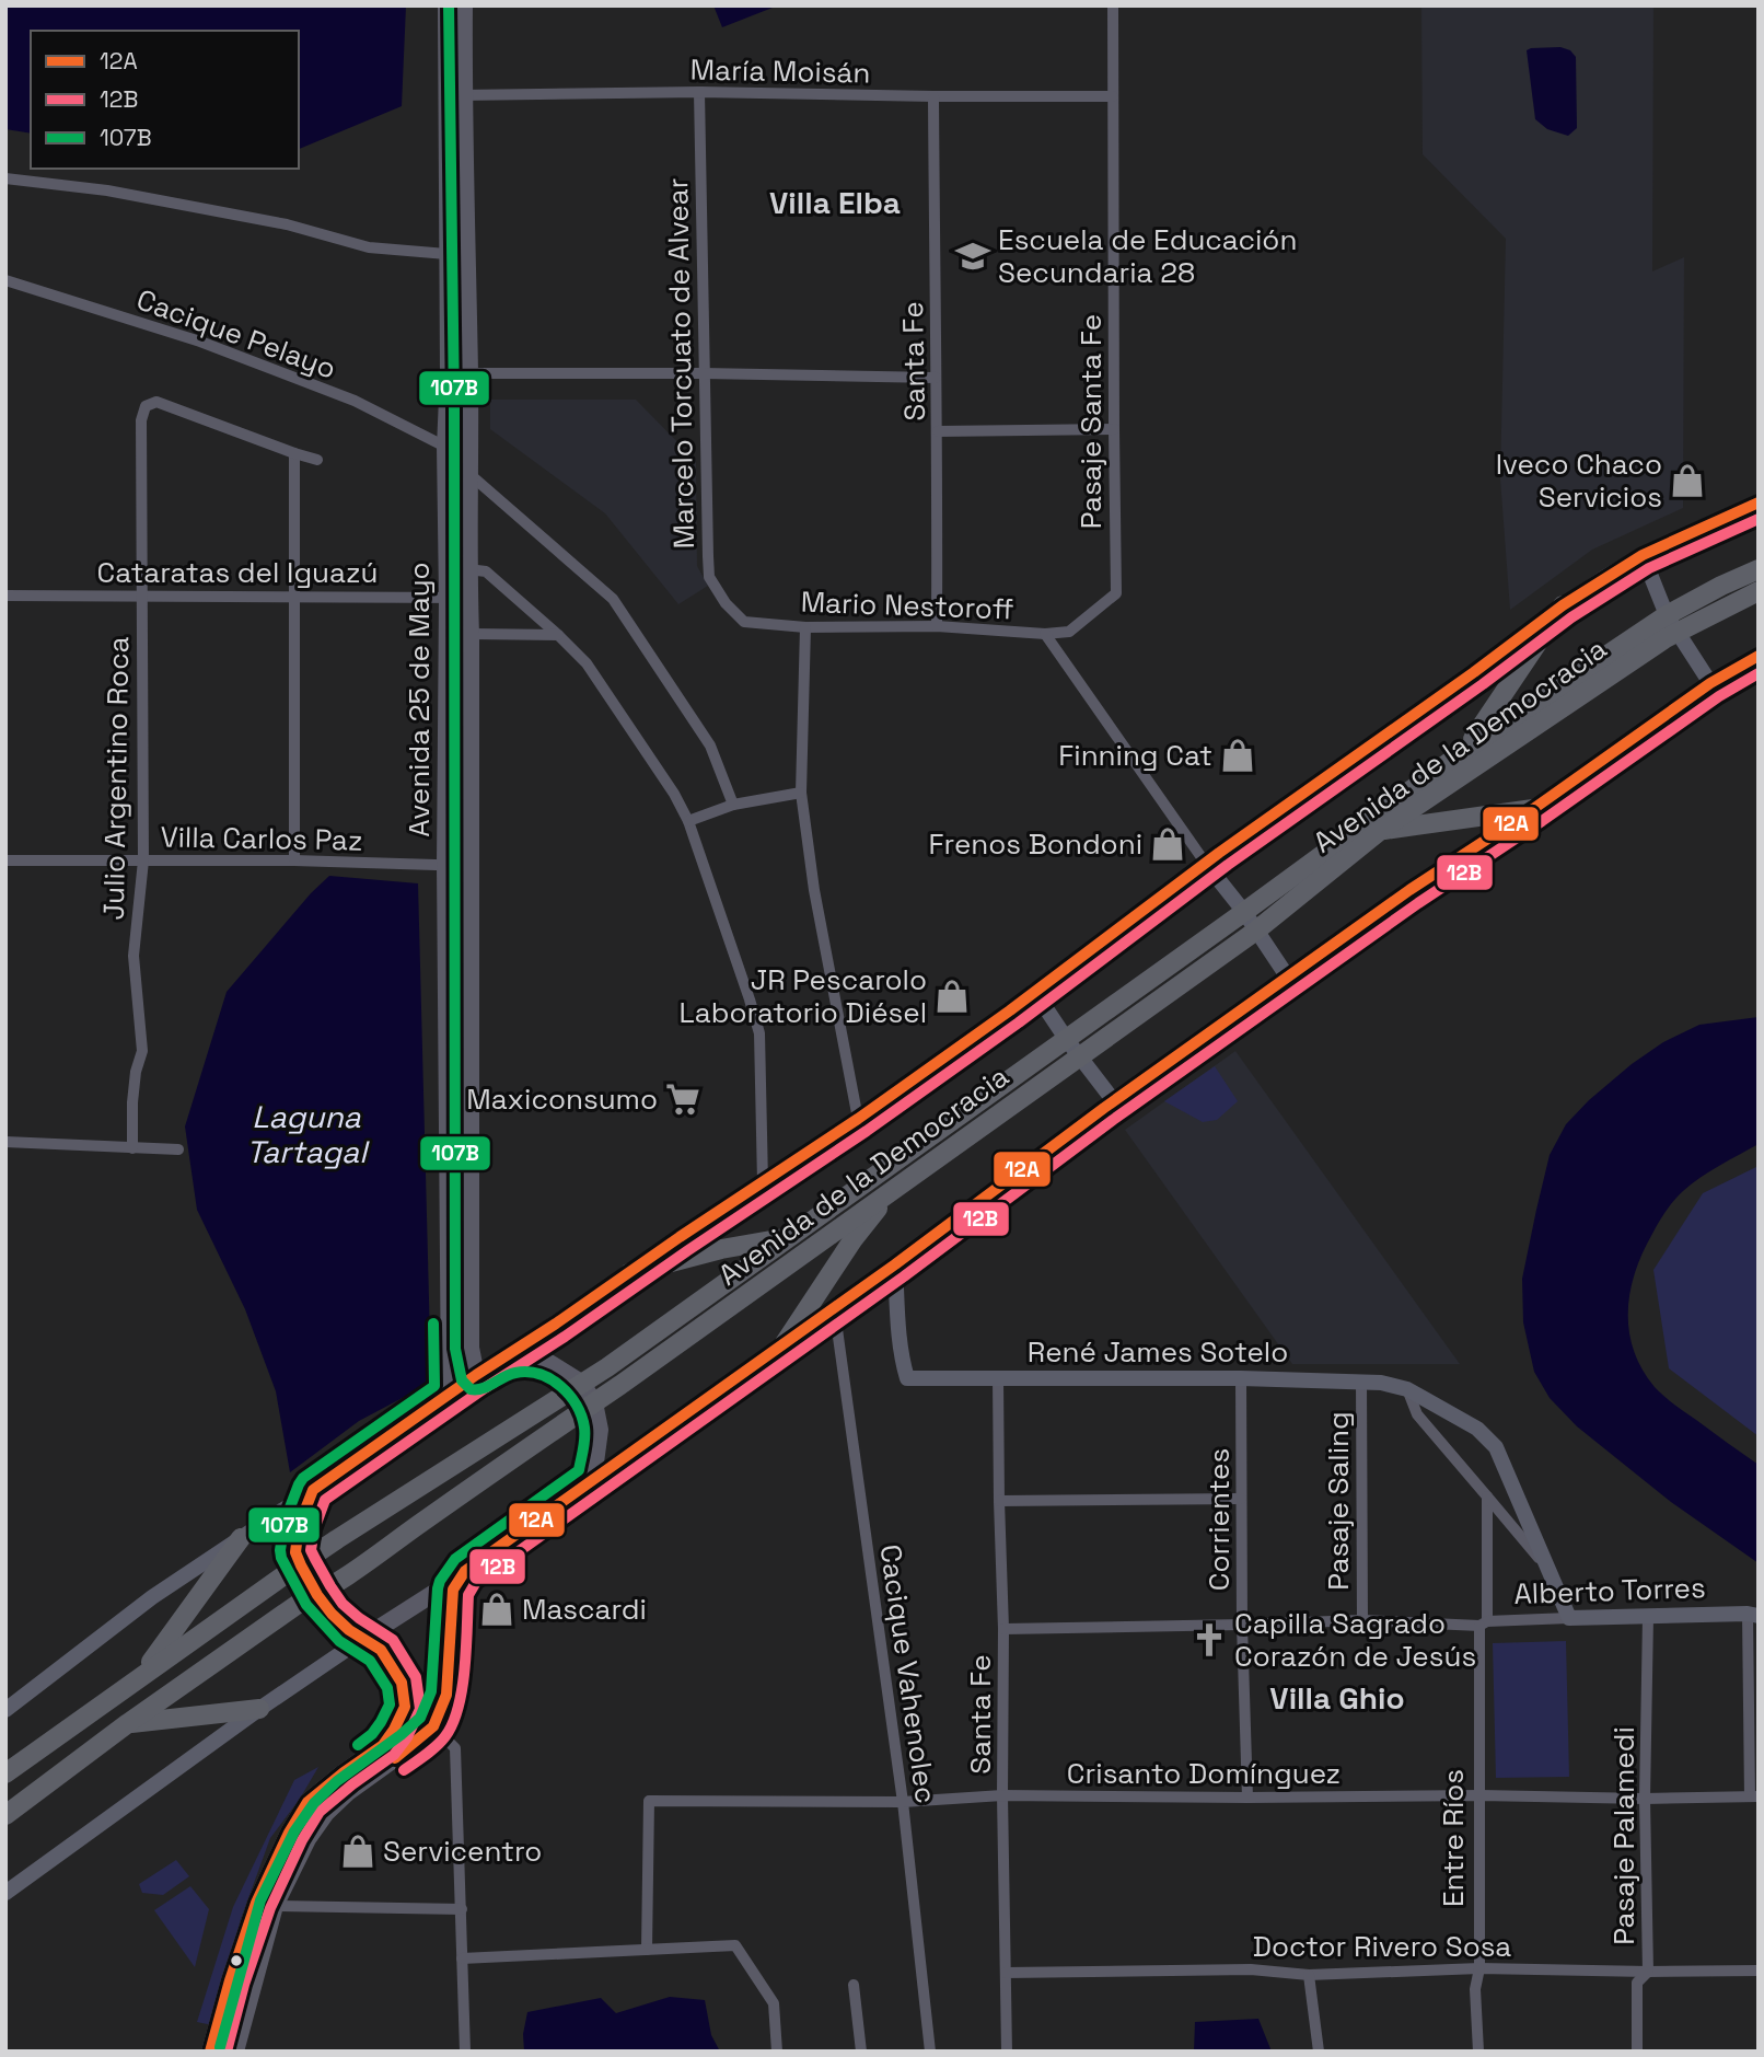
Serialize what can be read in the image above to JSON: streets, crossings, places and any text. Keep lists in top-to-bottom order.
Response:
{
  "streets": {
    "highway": ["Avenida de la Democracia"],
    "main road": ["Avenida 25 de Mayo"],
    "street": [
      "María Moisán",
      "Cacique Pelayo",
      "Santa Fe",
      "Marcelo Torcuato de Alvear",
      "Pasaje Santa Fe",
      "Cataratas del Iguazú",
      "Mario Nestoroff",
      "Julio Argentino Roca",
      "Villa Carlos Paz",
      "René James Sotelo",
      "Pasaje Saling",
      "Corrientes",
      "Alberto Torres",
      "Cacique Vahenolec",
      "Crisanto Domínguez",
      "Pasaje Palamedi",
      "Entre Ríos",
      "Doctor Rivero Sosa"
    ]
  },
  "crossings": [
    ["María Moisán", "Santa Fe"],
    ["María Moisán", "Marcelo Torcuato de Alvear"],
    ["María Moisán", "Pasaje Santa Fe"],
    ["María Moisán", "Avenida 25 de Mayo"],
    ["Cacique Pelayo", "Avenida 25 de Mayo"],
    ["Santa Fe", "Mario Nestoroff"],
    ["Santa Fe", "René James Sotelo"],
    ["Santa Fe", "Alberto Torres"],
    ["Santa Fe", "Crisanto Domínguez"],
    ["Santa Fe", "Doctor Rivero Sosa"],
    ["Marcelo Torcuato de Alvear", "Mario Nestoroff"],
    ["Pasaje Santa Fe", "Mario Nestoroff"],
    ["Cataratas del Iguazú", "Avenida 25 de Mayo"],
    ["Cataratas del Iguazú", "Julio Argentino Roca"],
    ["Avenida 25 de Mayo", "Villa Carlos Paz"],
    ["Julio Argentino Roca", "Villa Carlos Paz"],
    ["René James Sotelo", "Pasaje Saling"],
    ["René James Sotelo", "Corrientes"],
    ["Pasaje Saling", "Alberto Torres"],
    ["Corrientes", "Alberto Torres"],
    ["Corrientes", "Crisanto Domínguez"],
    ["Alberto Torres", "Pasaje Palamedi"],
    ["Alberto Torres", "Entre Ríos"],
    ["Cacique Vahenolec", "Crisanto Domínguez"],
    ["Crisanto Domínguez", "Pasaje Palamedi"],
    ["Crisanto Domínguez", "Entre Ríos"],
    ["Pasaje Palamedi", "Doctor Rivero Sosa"],
    ["Entre Ríos", "Doctor Rivero Sosa"]
  ],
  "districts": ["Villa Elba", "Villa Ghio"],
  "water": ["Laguna Tartagal"],
  "places": {
    "school or university": ["Escuela de Educación Secundaria 28"],
    "shop": [
      "Iveco Chaco Servicios",
      "Finning Cat",
      "Frenos Bondoni",
      "JR Pescarolo Laboratorio Diésel",
      "Mascardi",
      "Servicentro"
    ],
    "supermarket": ["Maxiconsumo"],
    "church": ["Capilla Sagrado Corazón de Jesús"]
  },
  "lines": ["transit line 107B", "transit line 12A", "transit line 12B"],
  "legend": ["12A", "12B", "107B"]
}
